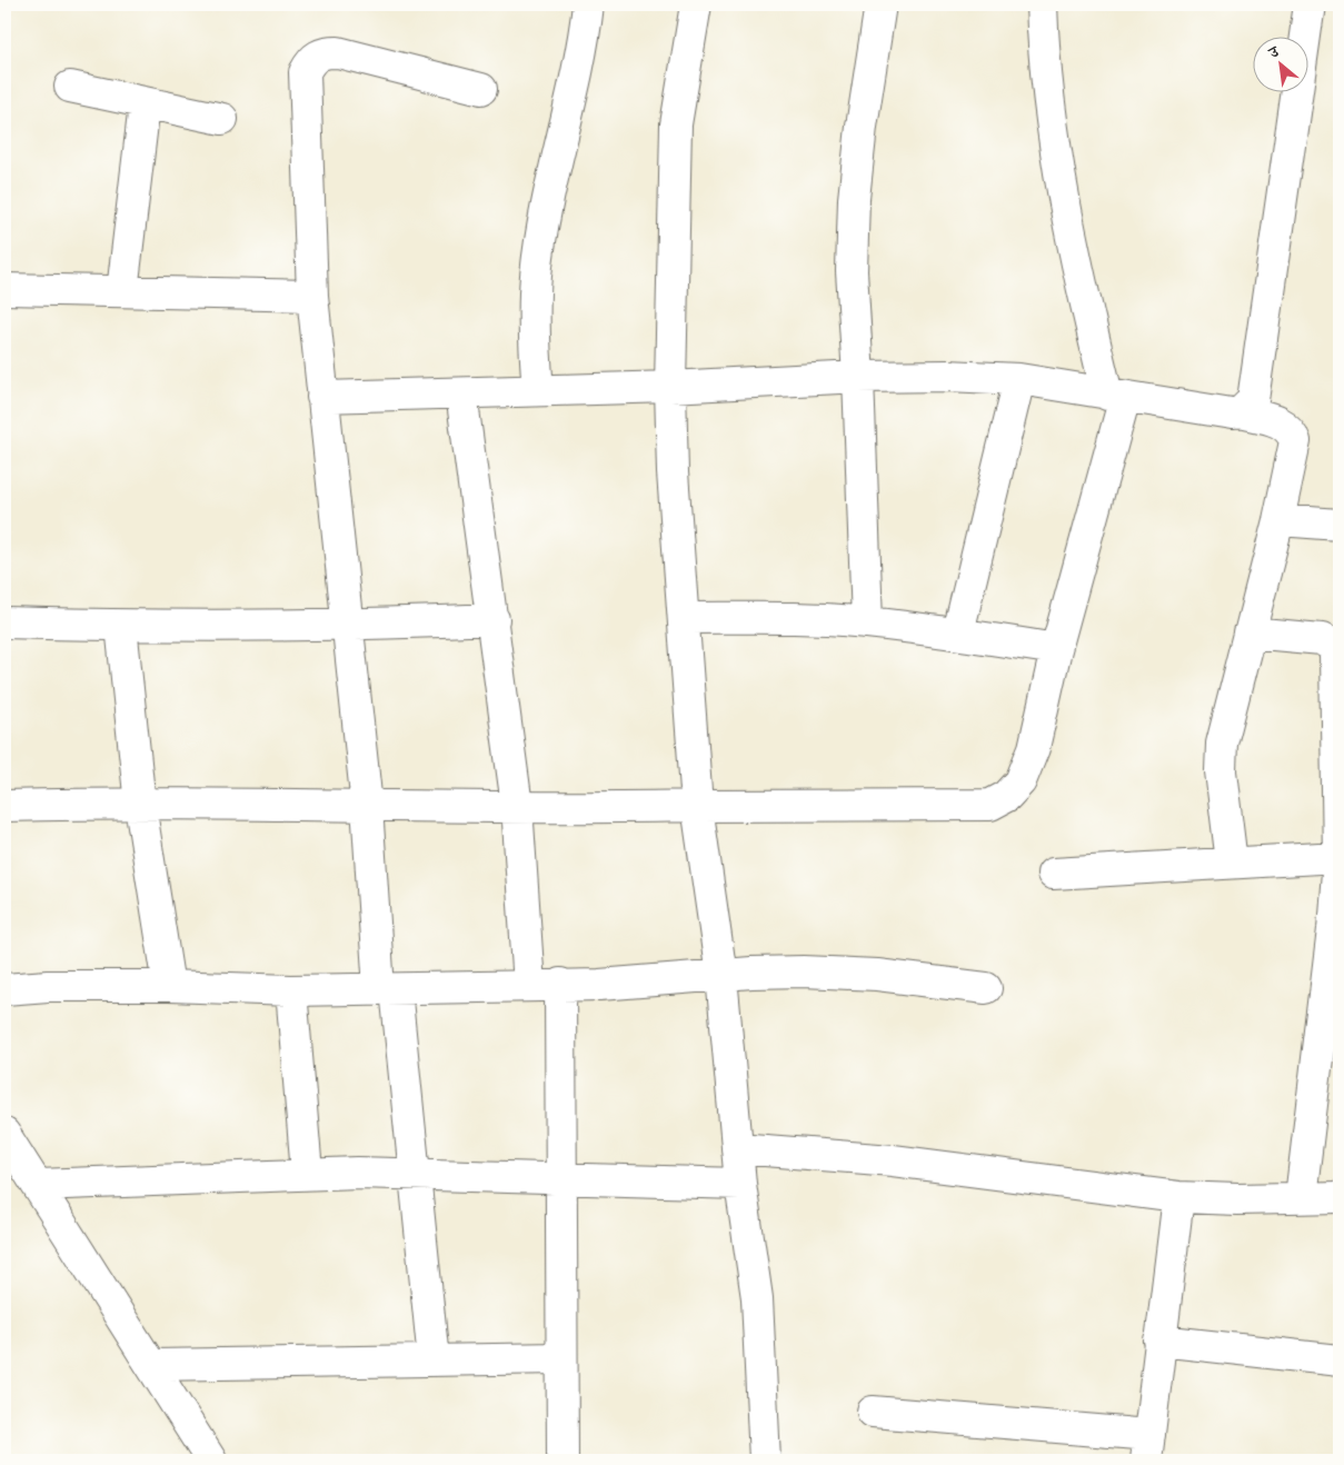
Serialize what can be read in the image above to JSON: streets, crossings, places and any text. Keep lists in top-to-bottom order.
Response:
{
  "north": "top left"
}
